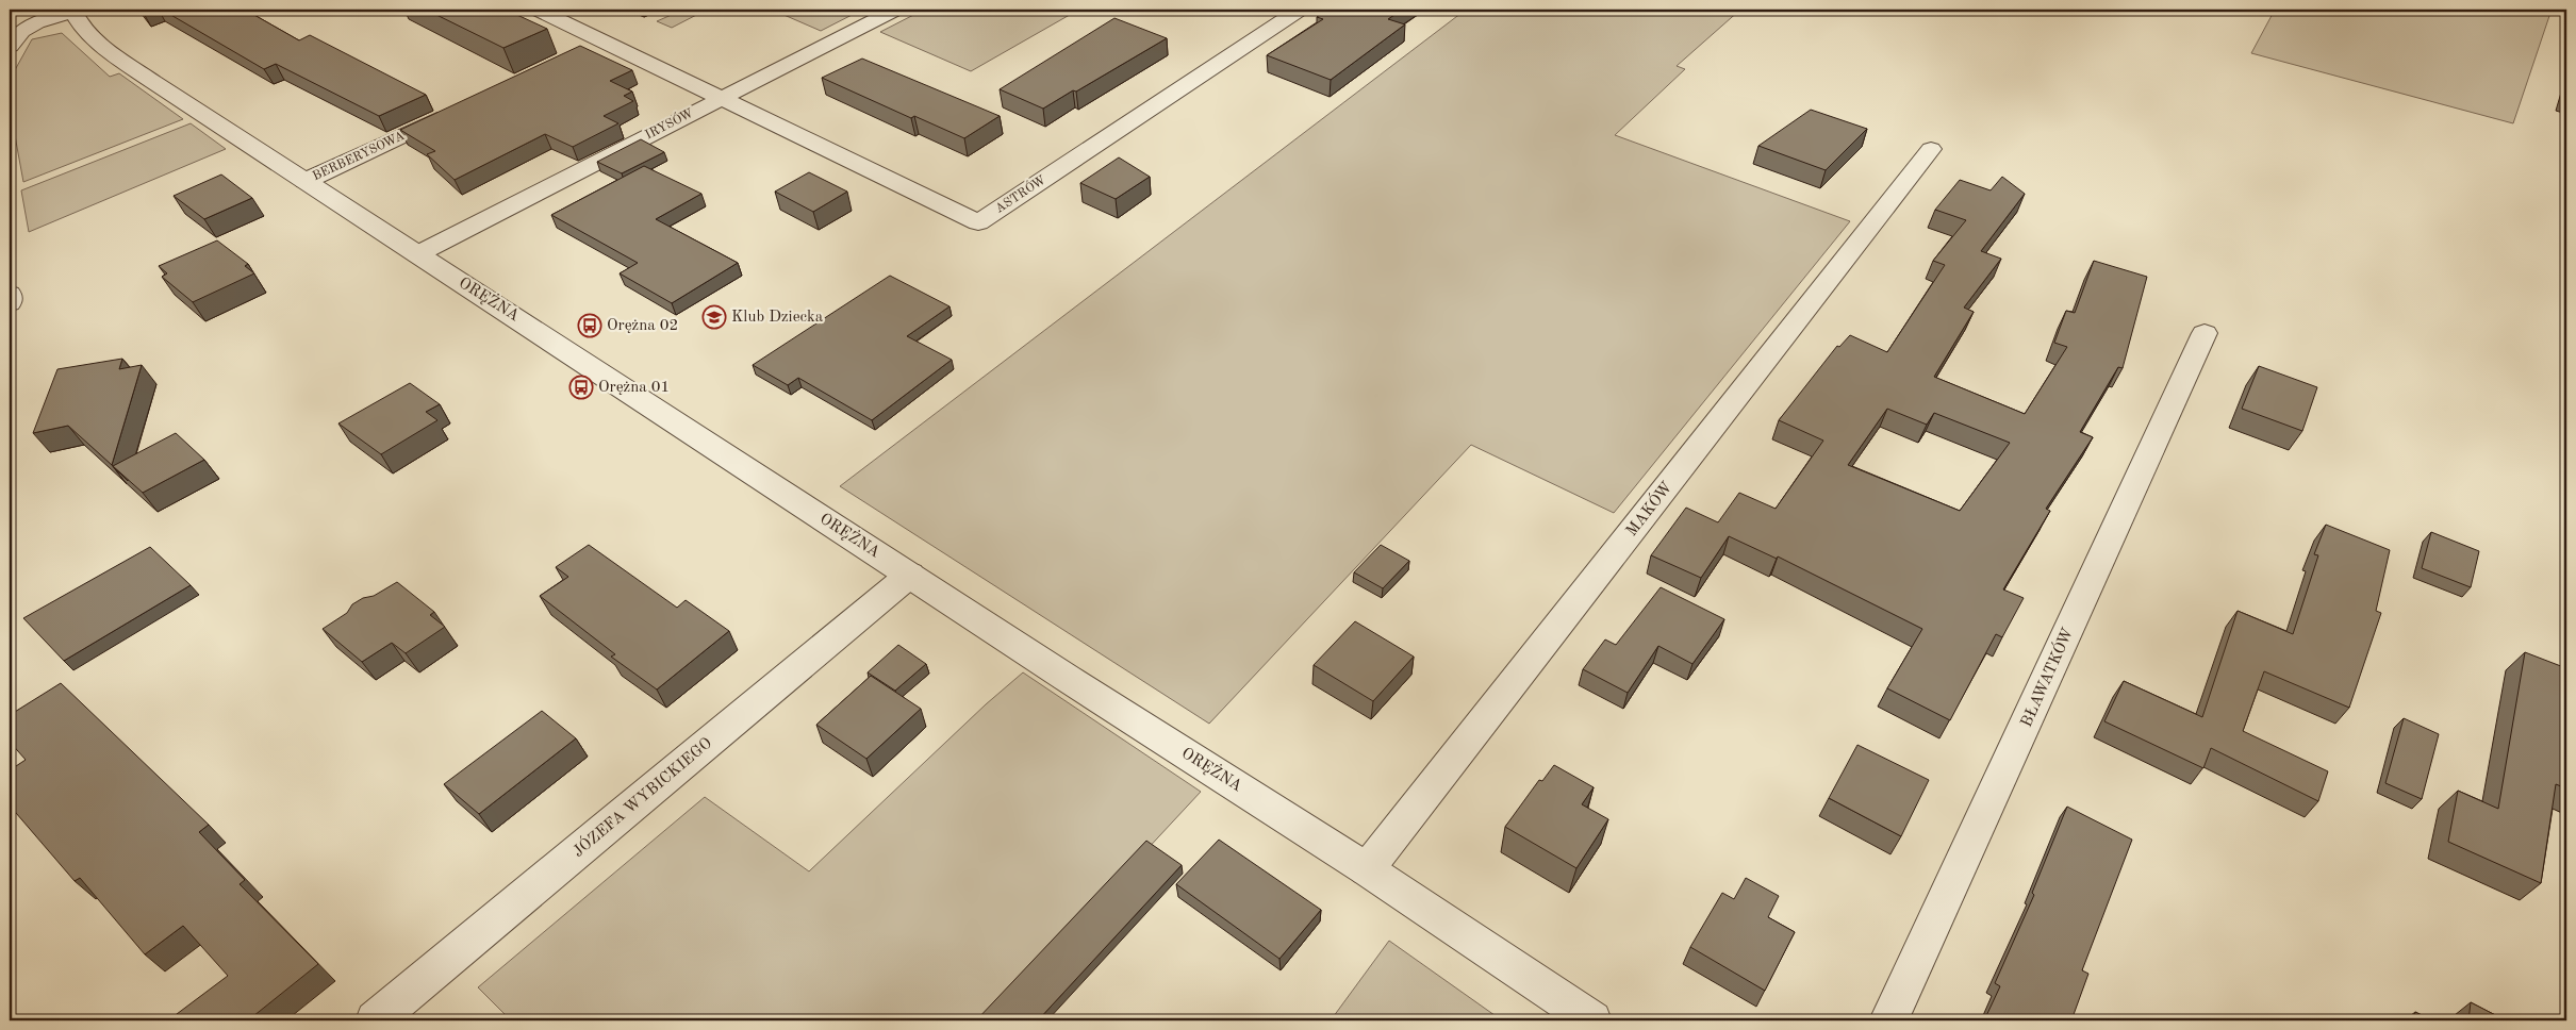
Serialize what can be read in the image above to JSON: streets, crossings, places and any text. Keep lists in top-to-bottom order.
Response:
{
  "streets": {
    "street": [
      "IRYSÓW",
      "BERBERYSOWA",
      "ASTRÓW",
      "ORĘŻNA",
      "MAKÓW",
      "BŁAWATKÓW",
      "JÓZEFA WYBICKIEGO"
    ]
  },
  "crossings": [
    ["IRYSÓW", "ASTRÓW"],
    ["IRYSÓW", "ORĘŻNA"],
    ["BERBERYSOWA", "ORĘŻNA"],
    ["ORĘŻNA", "MAKÓW"],
    ["ORĘŻNA", "JÓZEFA WYBICKIEGO"]
  ],
  "places": {
    "school or university": ["Klub Dziecka"],
    "bus stop": ["Orężna 02", "Orężna 01"]
  }
}
